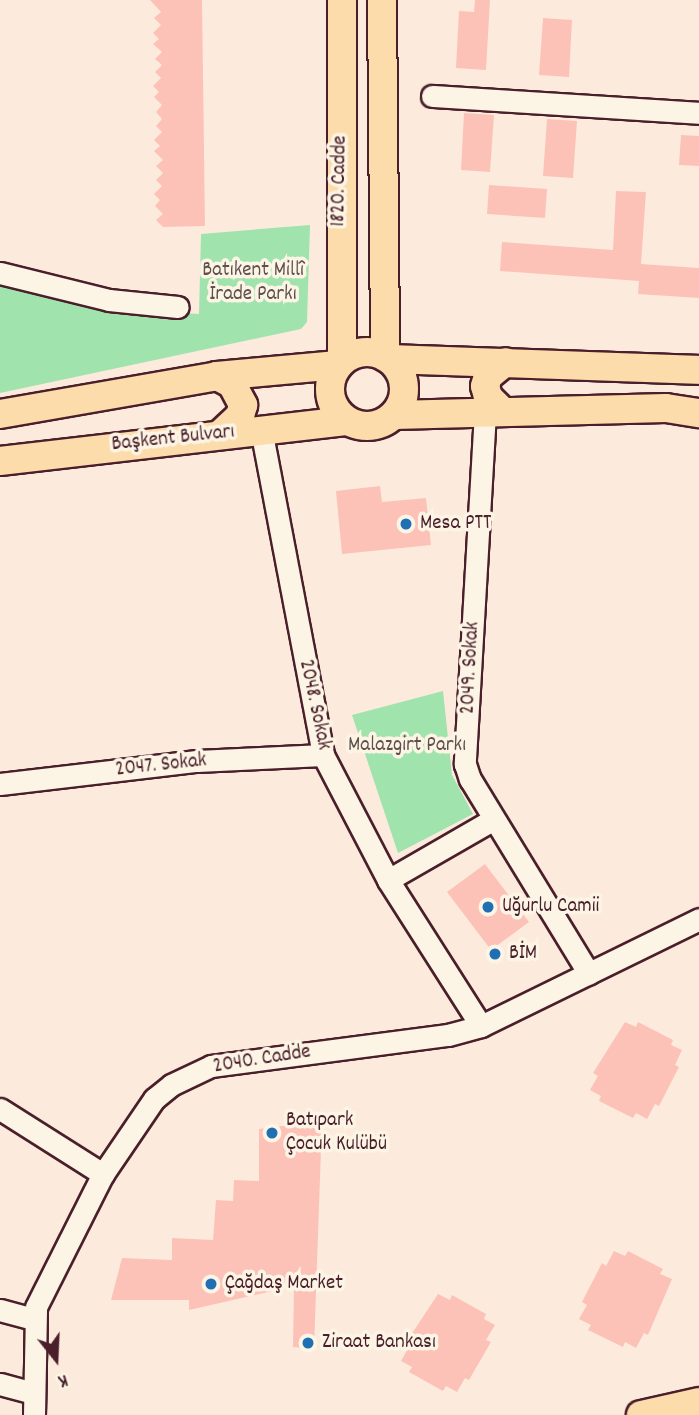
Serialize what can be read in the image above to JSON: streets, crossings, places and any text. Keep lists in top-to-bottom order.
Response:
{
  "streets": {
    "main road": ["1820. Cadde", "Başkent Bulvarı"],
    "street": [
      "2049. Sokak",
      "2048. Sokak",
      "2047. Sokak",
      "2040. Cadde"
    ]
  },
  "crossings": [
    ["1820. Cadde", "Başkent Bulvarı"],
    ["Başkent Bulvarı", "2048. Sokak"],
    ["2049. Sokak", "2040. Cadde"],
    ["2048. Sokak", "2047. Sokak"],
    ["2048. Sokak", "2040. Cadde"]
  ],
  "parks": ["Batıkent Millî İrade Parkı", "Malazgirt Parkı"],
  "places": [
    "Mesa PTT",
    "Uğurlu Camii",
    "BİM",
    "Batıpark Çocuk Kulübü",
    "Çağdaş Market",
    "Ziraat Bankası"
  ],
  "north": "bottom"
}
